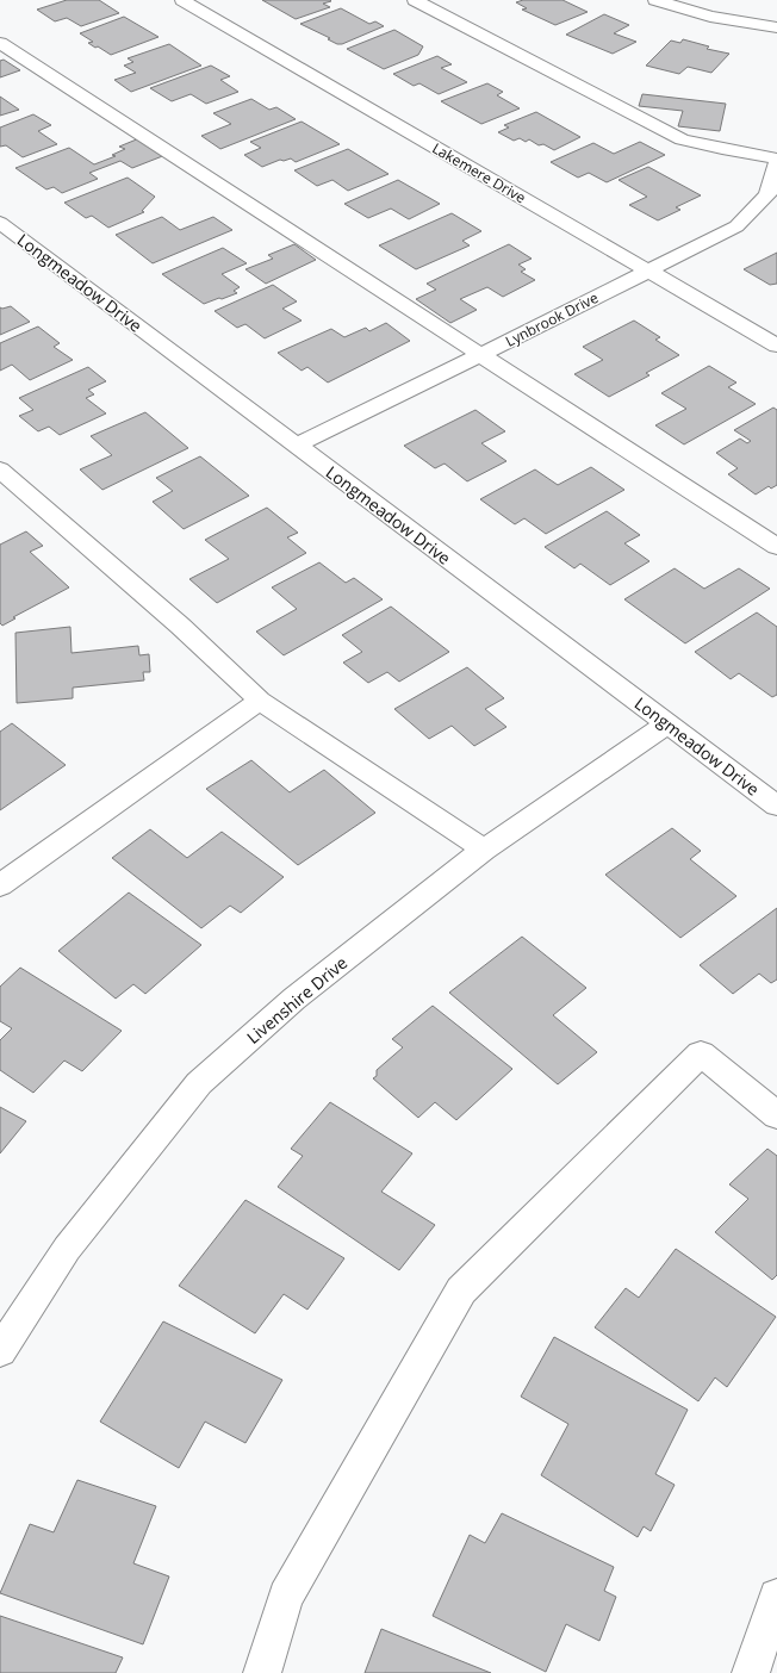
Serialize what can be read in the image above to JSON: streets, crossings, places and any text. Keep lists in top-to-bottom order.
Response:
{
  "streets": {
    "street": [
      "Lakemere Drive",
      "Longmeadow Drive",
      "Lynbrook Drive",
      "Livenshire Drive"
    ]
  },
  "crossings": [
    ["Lakemere Drive", "Lynbrook Drive"],
    ["Longmeadow Drive", "Lynbrook Drive"],
    ["Longmeadow Drive", "Livenshire Drive"]
  ]
}
